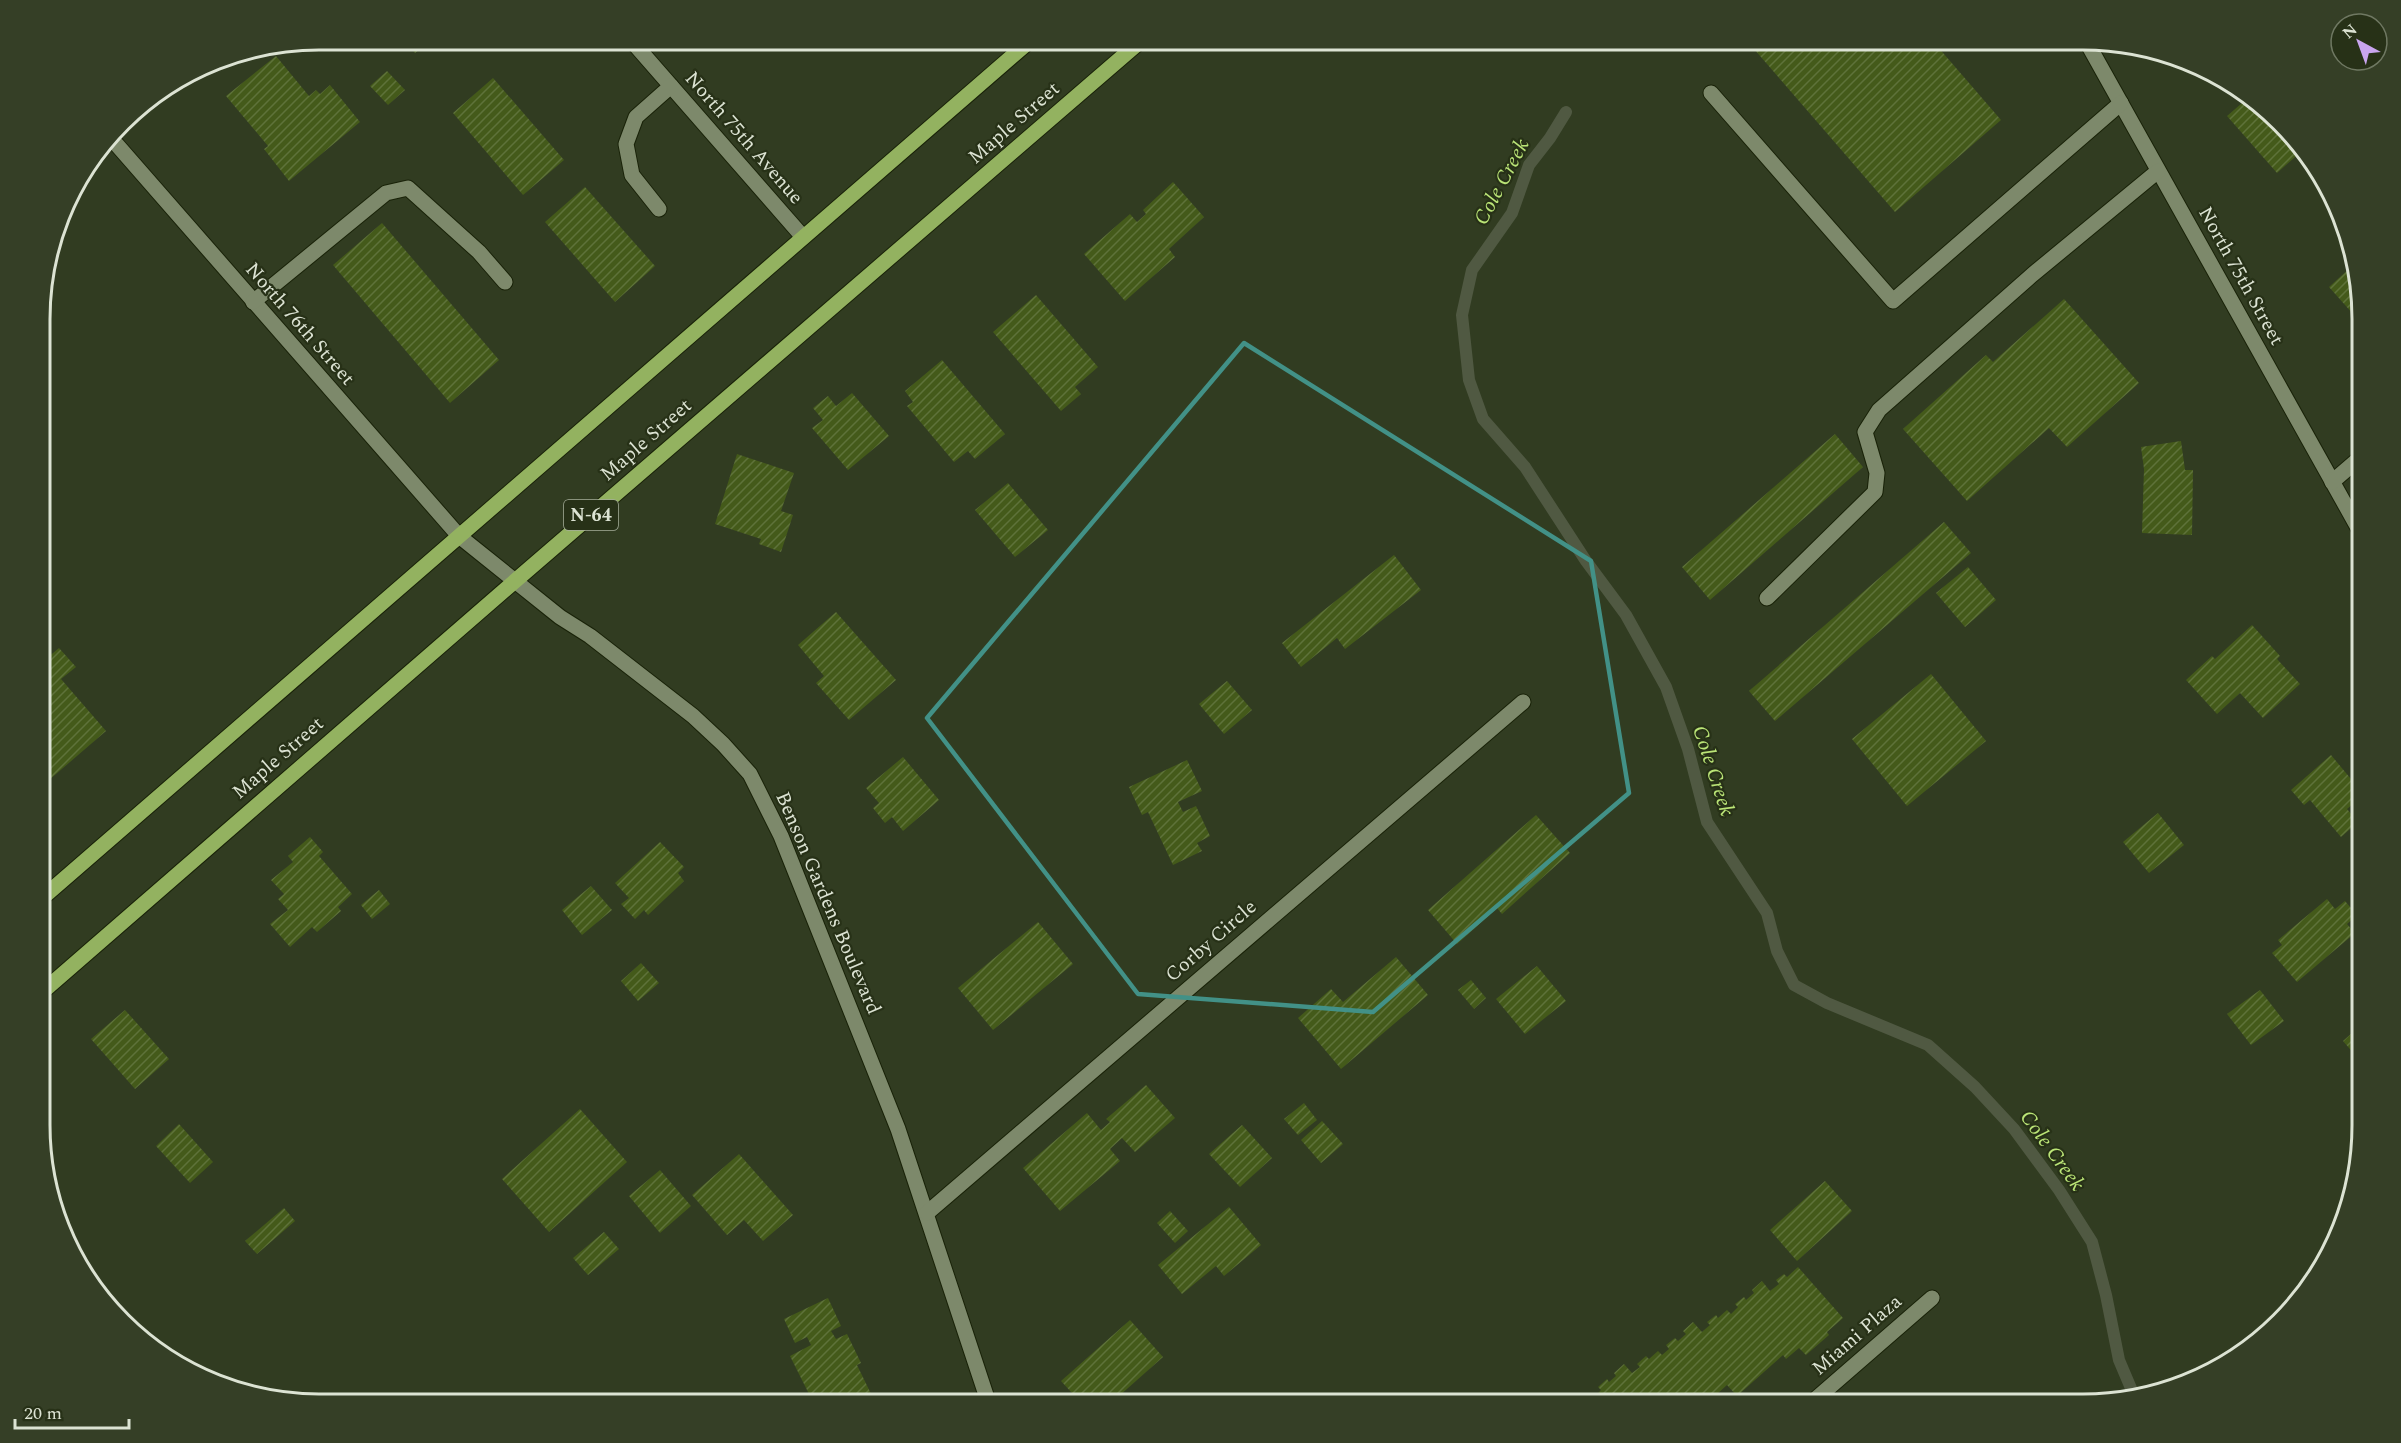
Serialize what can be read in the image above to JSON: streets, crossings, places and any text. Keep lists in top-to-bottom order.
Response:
{
  "streets": {
    "main road": ["Maple Street", "N-64"],
    "street": [
      "North 75th Avenue",
      "North 75th Street",
      "North 76th Street",
      "Benson Gardens Boulevard",
      "Corby Circle",
      "Miami Plaza"
    ]
  },
  "crossings": [
    ["Maple Street", "Benson Gardens Boulevard"],
    ["North 76th Street", "Benson Gardens Boulevard"],
    ["Benson Gardens Boulevard", "Corby Circle"]
  ],
  "water": ["Cole Creek"],
  "scale_bar": "20 m",
  "north": "top left"
}
